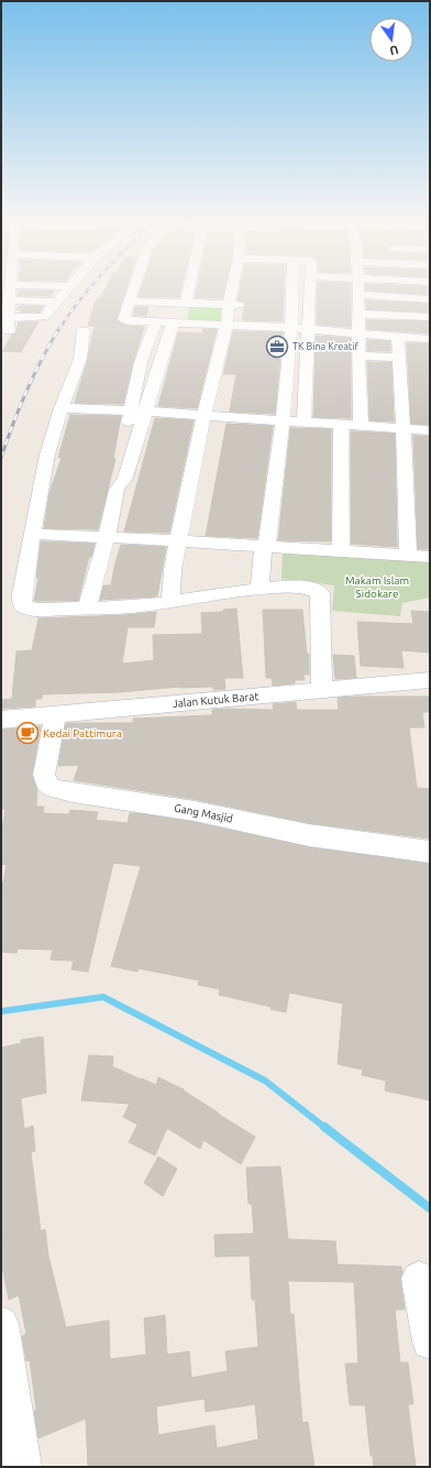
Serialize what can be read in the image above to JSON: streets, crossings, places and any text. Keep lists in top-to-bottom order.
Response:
{
  "streets": {
    "street": ["Jalan Kutuk Barat", "Gang Masjid"]
  },
  "crossings": [
    ["Jalan Kutuk Barat", "Gang Masjid"]
  ],
  "parks": ["Makam Islam Sidokare"],
  "places": {
    "office": ["TK Bina Kreatif"],
    "cafe": ["Kedai Pattimura"]
  },
  "north": "bottom"
}
